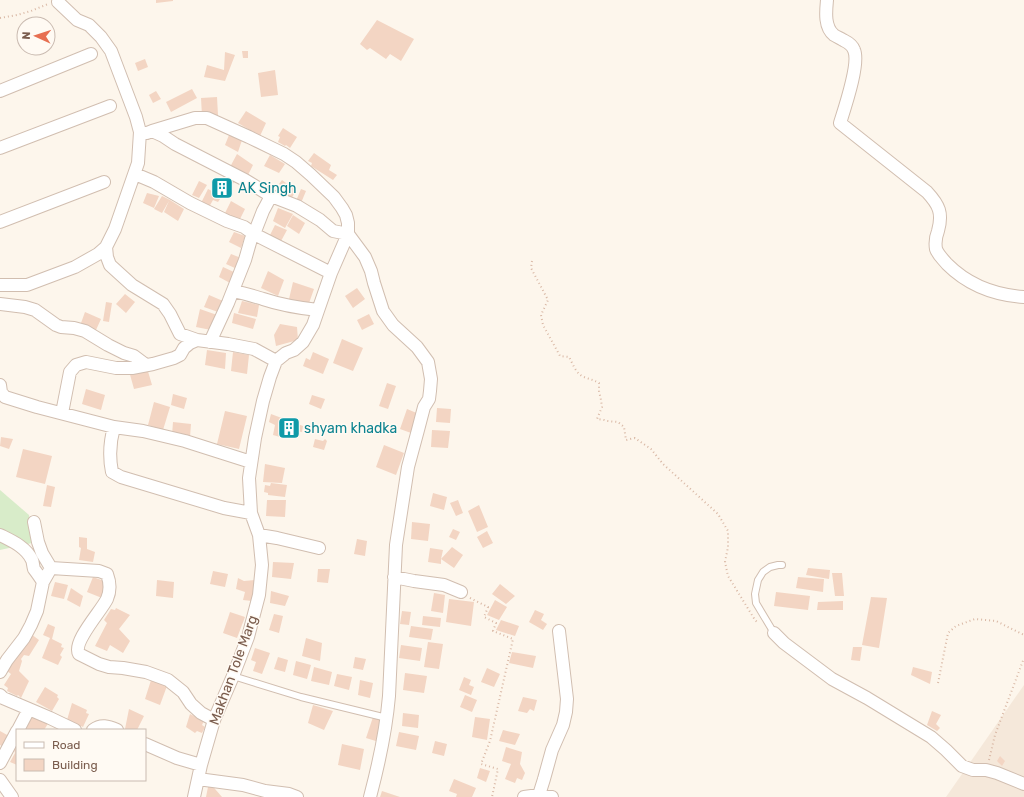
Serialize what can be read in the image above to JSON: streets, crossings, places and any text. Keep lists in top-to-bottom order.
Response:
{
  "streets": {
    "street": ["Makhan Tole Marg"]
  },
  "places": {
    "building": ["AK Singh", "shyam khadka"]
  },
  "legend": ["Road", "Building"],
  "north": "left"
}
